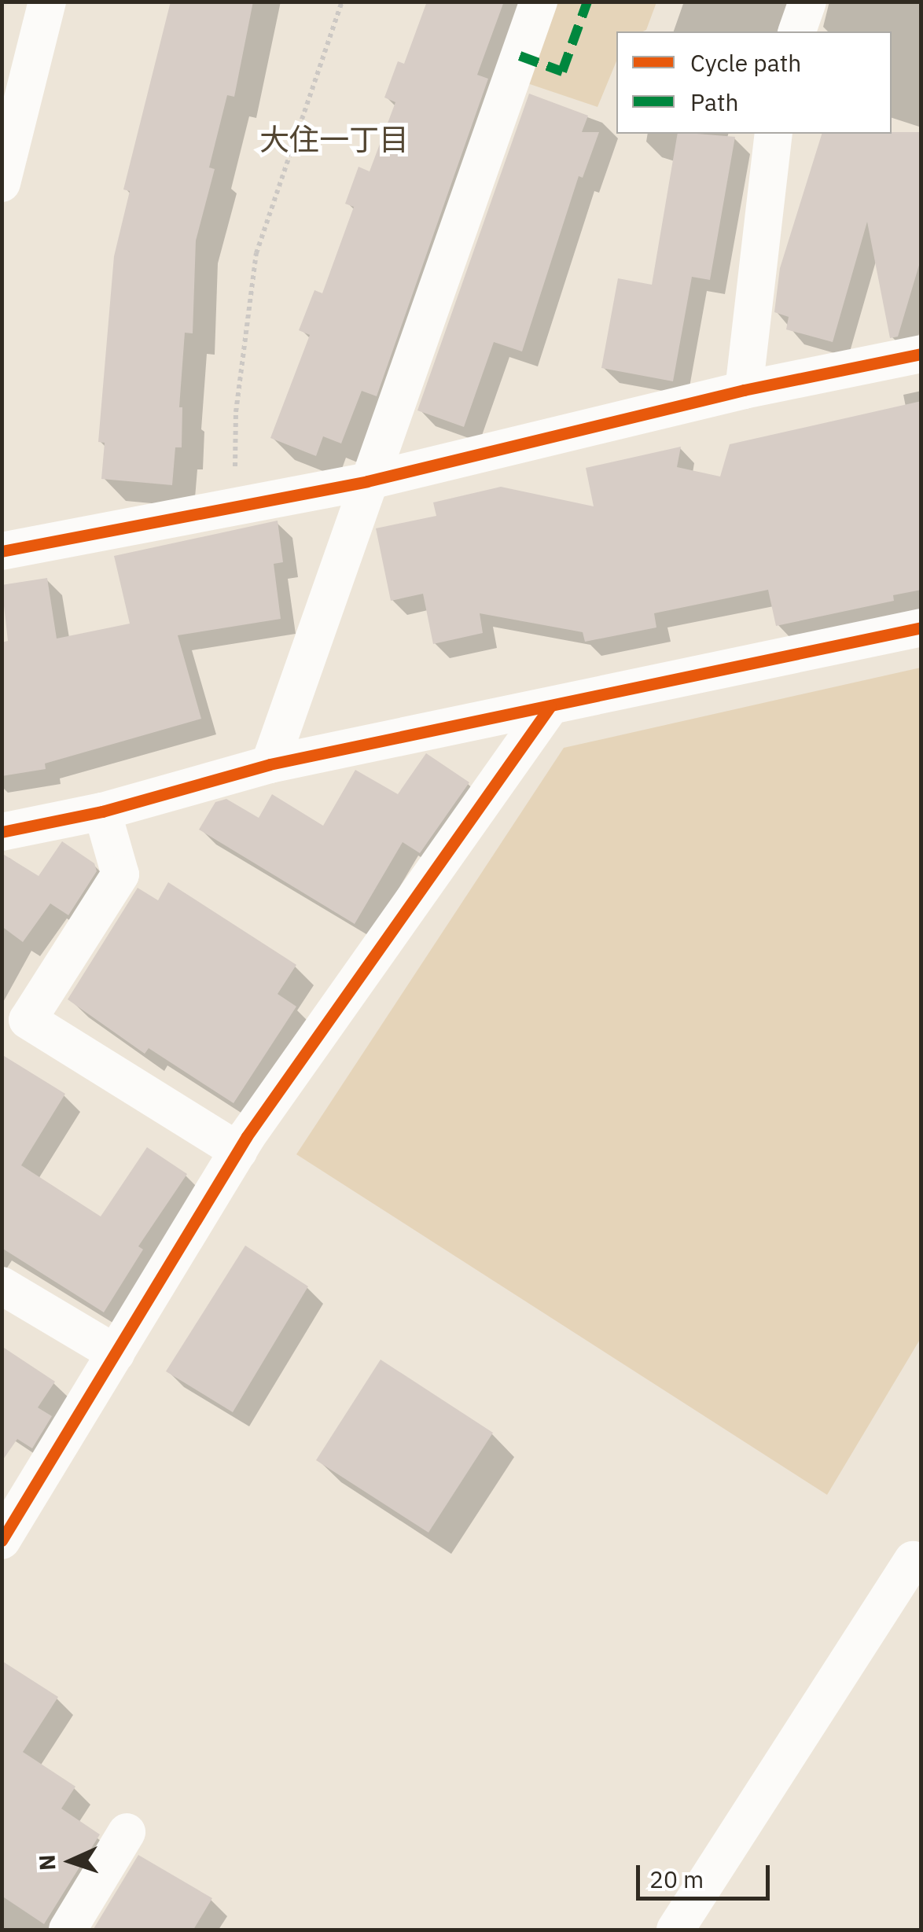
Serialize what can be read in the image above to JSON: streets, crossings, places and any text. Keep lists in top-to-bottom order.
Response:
{
  "districts": ["大住一丁目"],
  "legend": ["Cycle path", "Path"],
  "scale_bar": "20 m",
  "north": "left"
}
